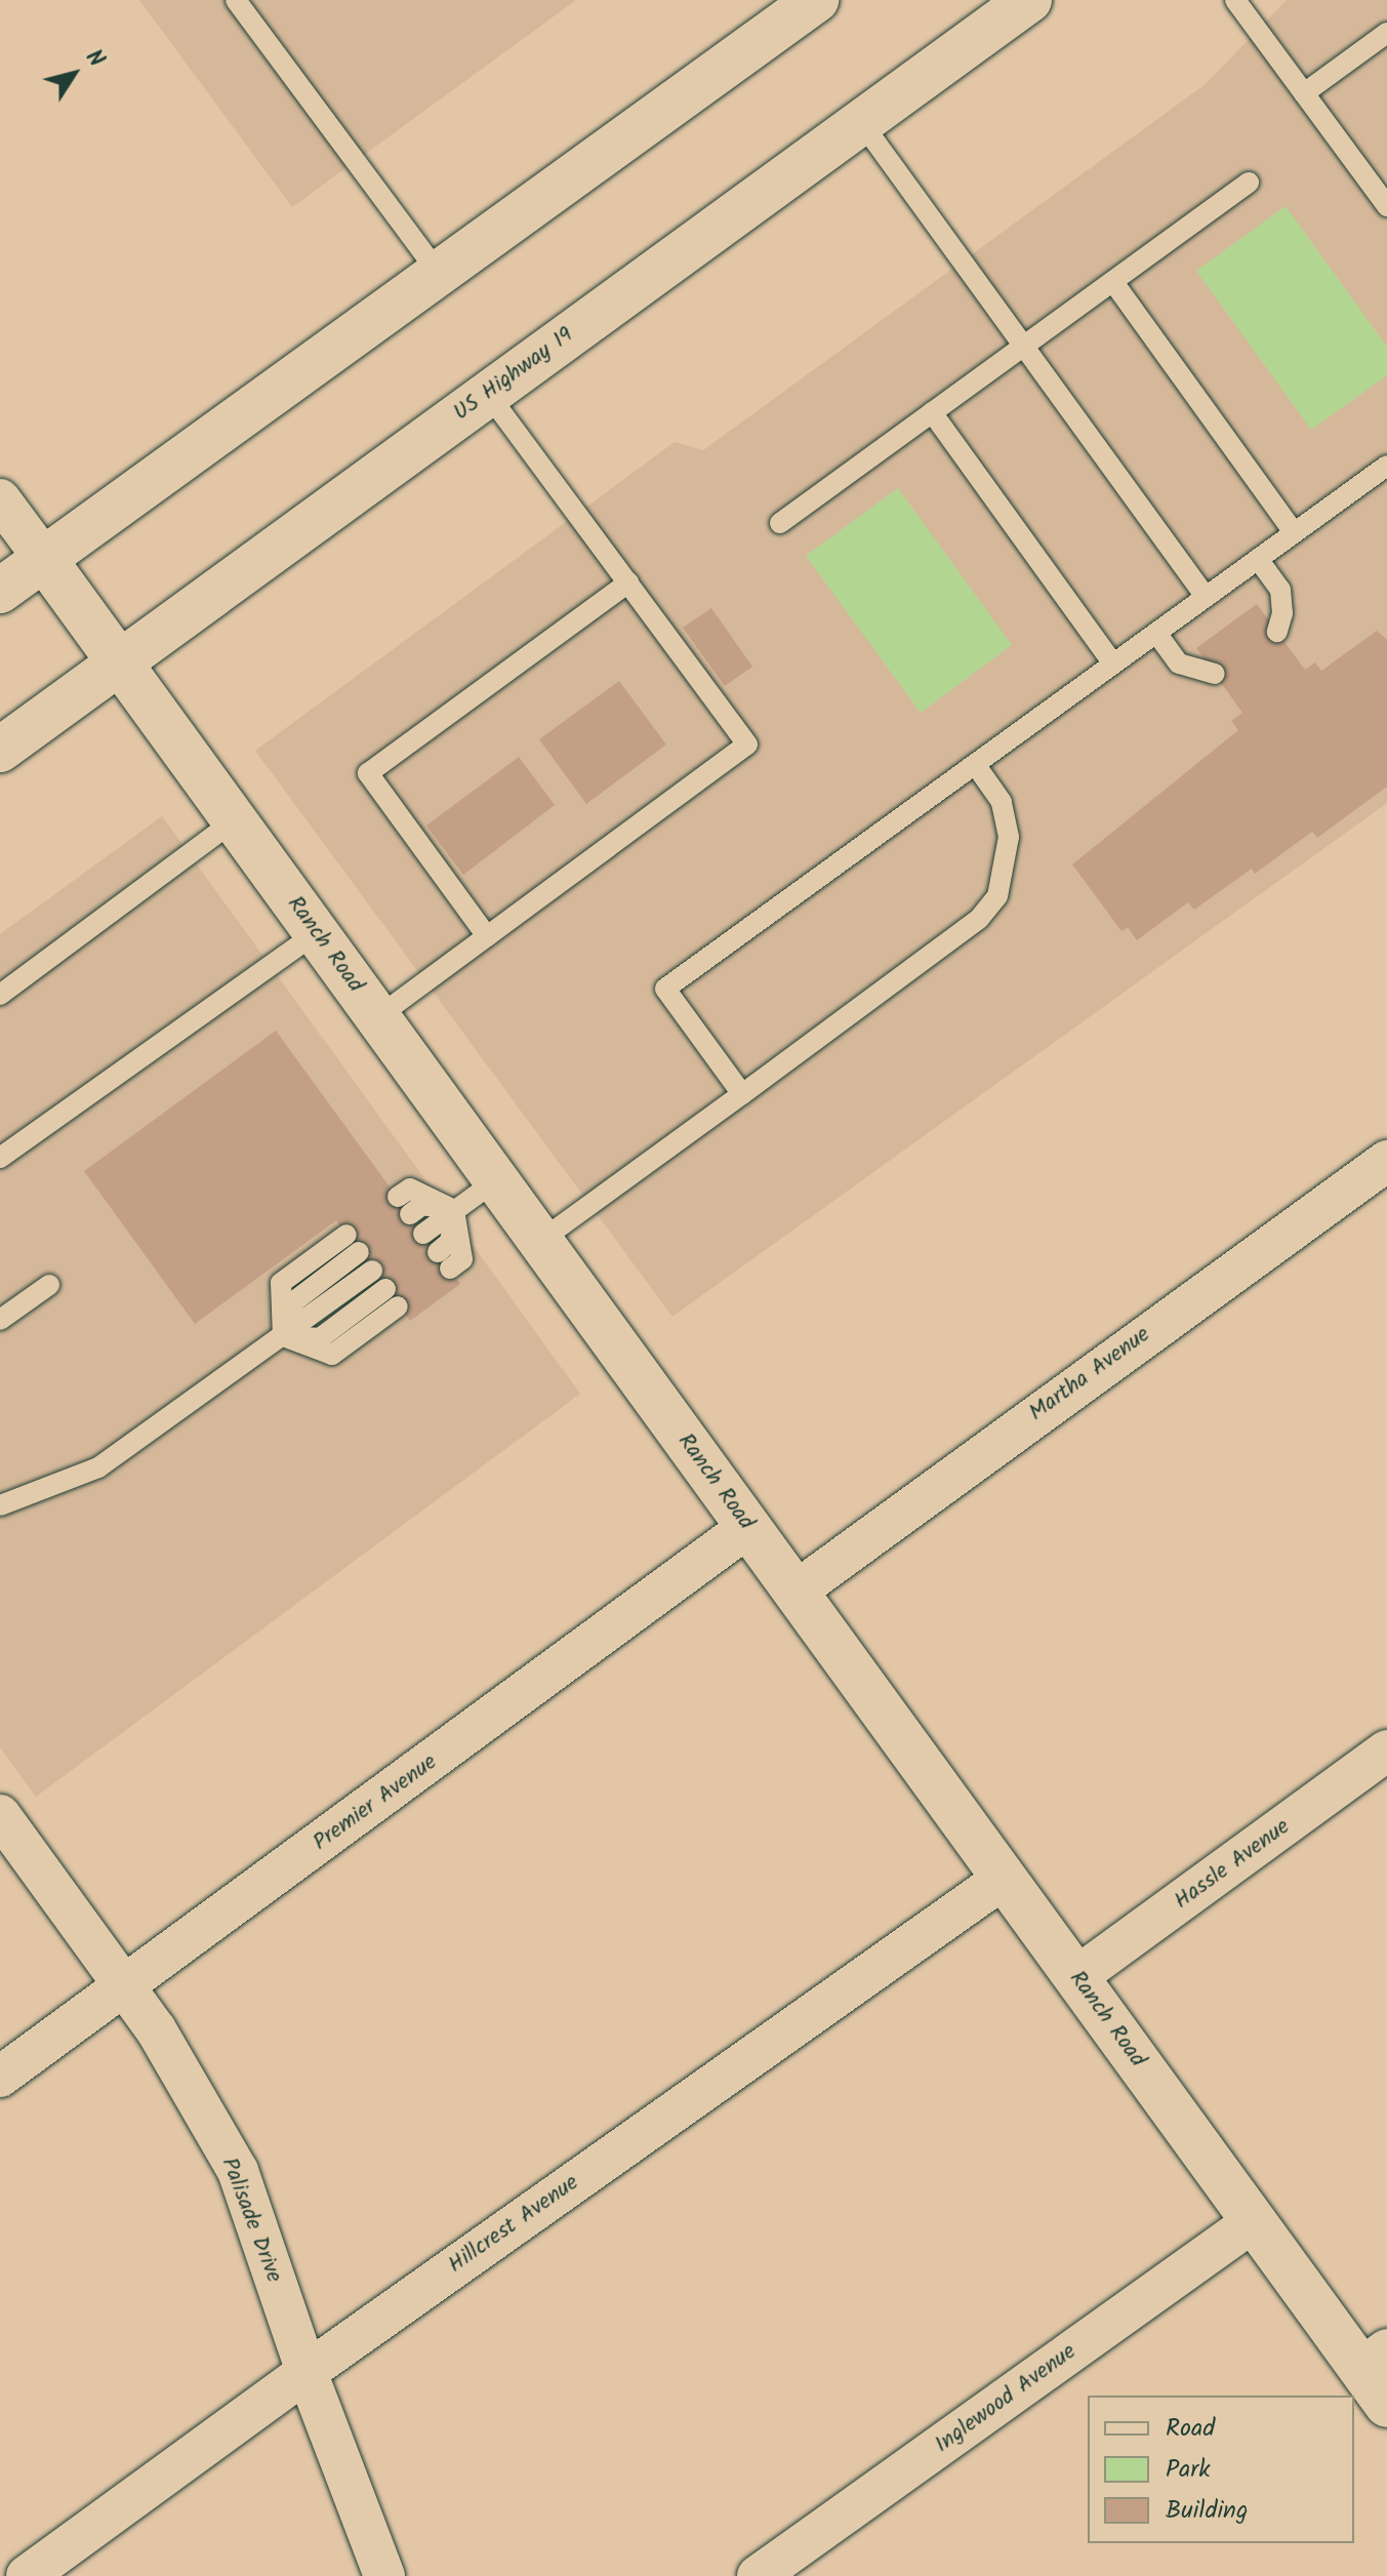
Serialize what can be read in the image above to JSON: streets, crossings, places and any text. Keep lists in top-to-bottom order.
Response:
{
  "streets": {
    "main road": ["US Highway 19", "Ranch Road"],
    "street": [
      "Martha Avenue",
      "Premier Avenue",
      "Hassle Avenue",
      "Palisade Drive",
      "Hillcrest Avenue",
      "Inglewood Avenue"
    ]
  },
  "crossings": [
    ["US Highway 19", "Ranch Road"],
    ["Ranch Road", "Martha Avenue"],
    ["Ranch Road", "Premier Avenue"],
    ["Ranch Road", "Hassle Avenue"],
    ["Ranch Road", "Hillcrest Avenue"],
    ["Ranch Road", "Inglewood Avenue"],
    ["Premier Avenue", "Palisade Drive"],
    ["Palisade Drive", "Hillcrest Avenue"]
  ],
  "legend": ["Road", "Park", "Building"],
  "north": "top right"
}
